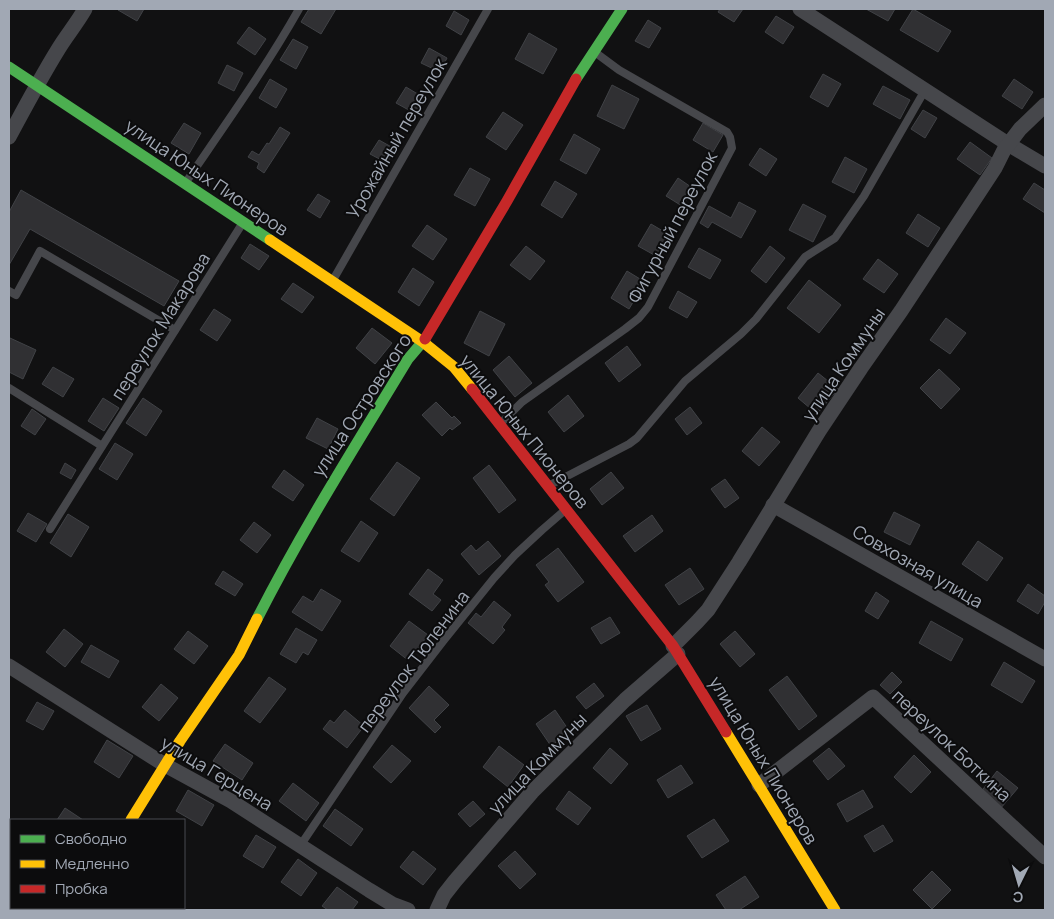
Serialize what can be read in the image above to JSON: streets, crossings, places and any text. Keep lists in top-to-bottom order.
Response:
{
  "streets": {
    "main road": ["улица Юных Пионеров", "улица Островского"],
    "street": [
      "улица Коммуны",
      "Совхозная улица",
      "переулок Боткина",
      "улица Герцена"
    ],
    "lane": [
      "Урожайный переулок",
      "Фигурный переулок",
      "переулок Макарова",
      "переулок Тюленина"
    ]
  },
  "crossings": [
    ["Урожайный переулок", "улица Юных Пионеров"],
    ["улица Юных Пионеров", "Фигурный переулок"],
    ["улица Юных Пионеров", "переулок Макарова"],
    ["улица Юных Пионеров", "улица Коммуны"],
    ["улица Юных Пионеров", "улица Островского"],
    ["улица Юных Пионеров", "переулок Тюленина"],
    ["улица Юных Пионеров", "переулок Боткина"],
    ["Фигурный переулок", "улица Островского"],
    ["улица Коммуны", "Совхозная улица"],
    ["улица Островского", "улица Герцена"],
    ["переулок Тюленина", "улица Герцена"]
  ],
  "legend": ["Свободно", "Медленно", "Пробка"],
  "north": "bottom"
}
